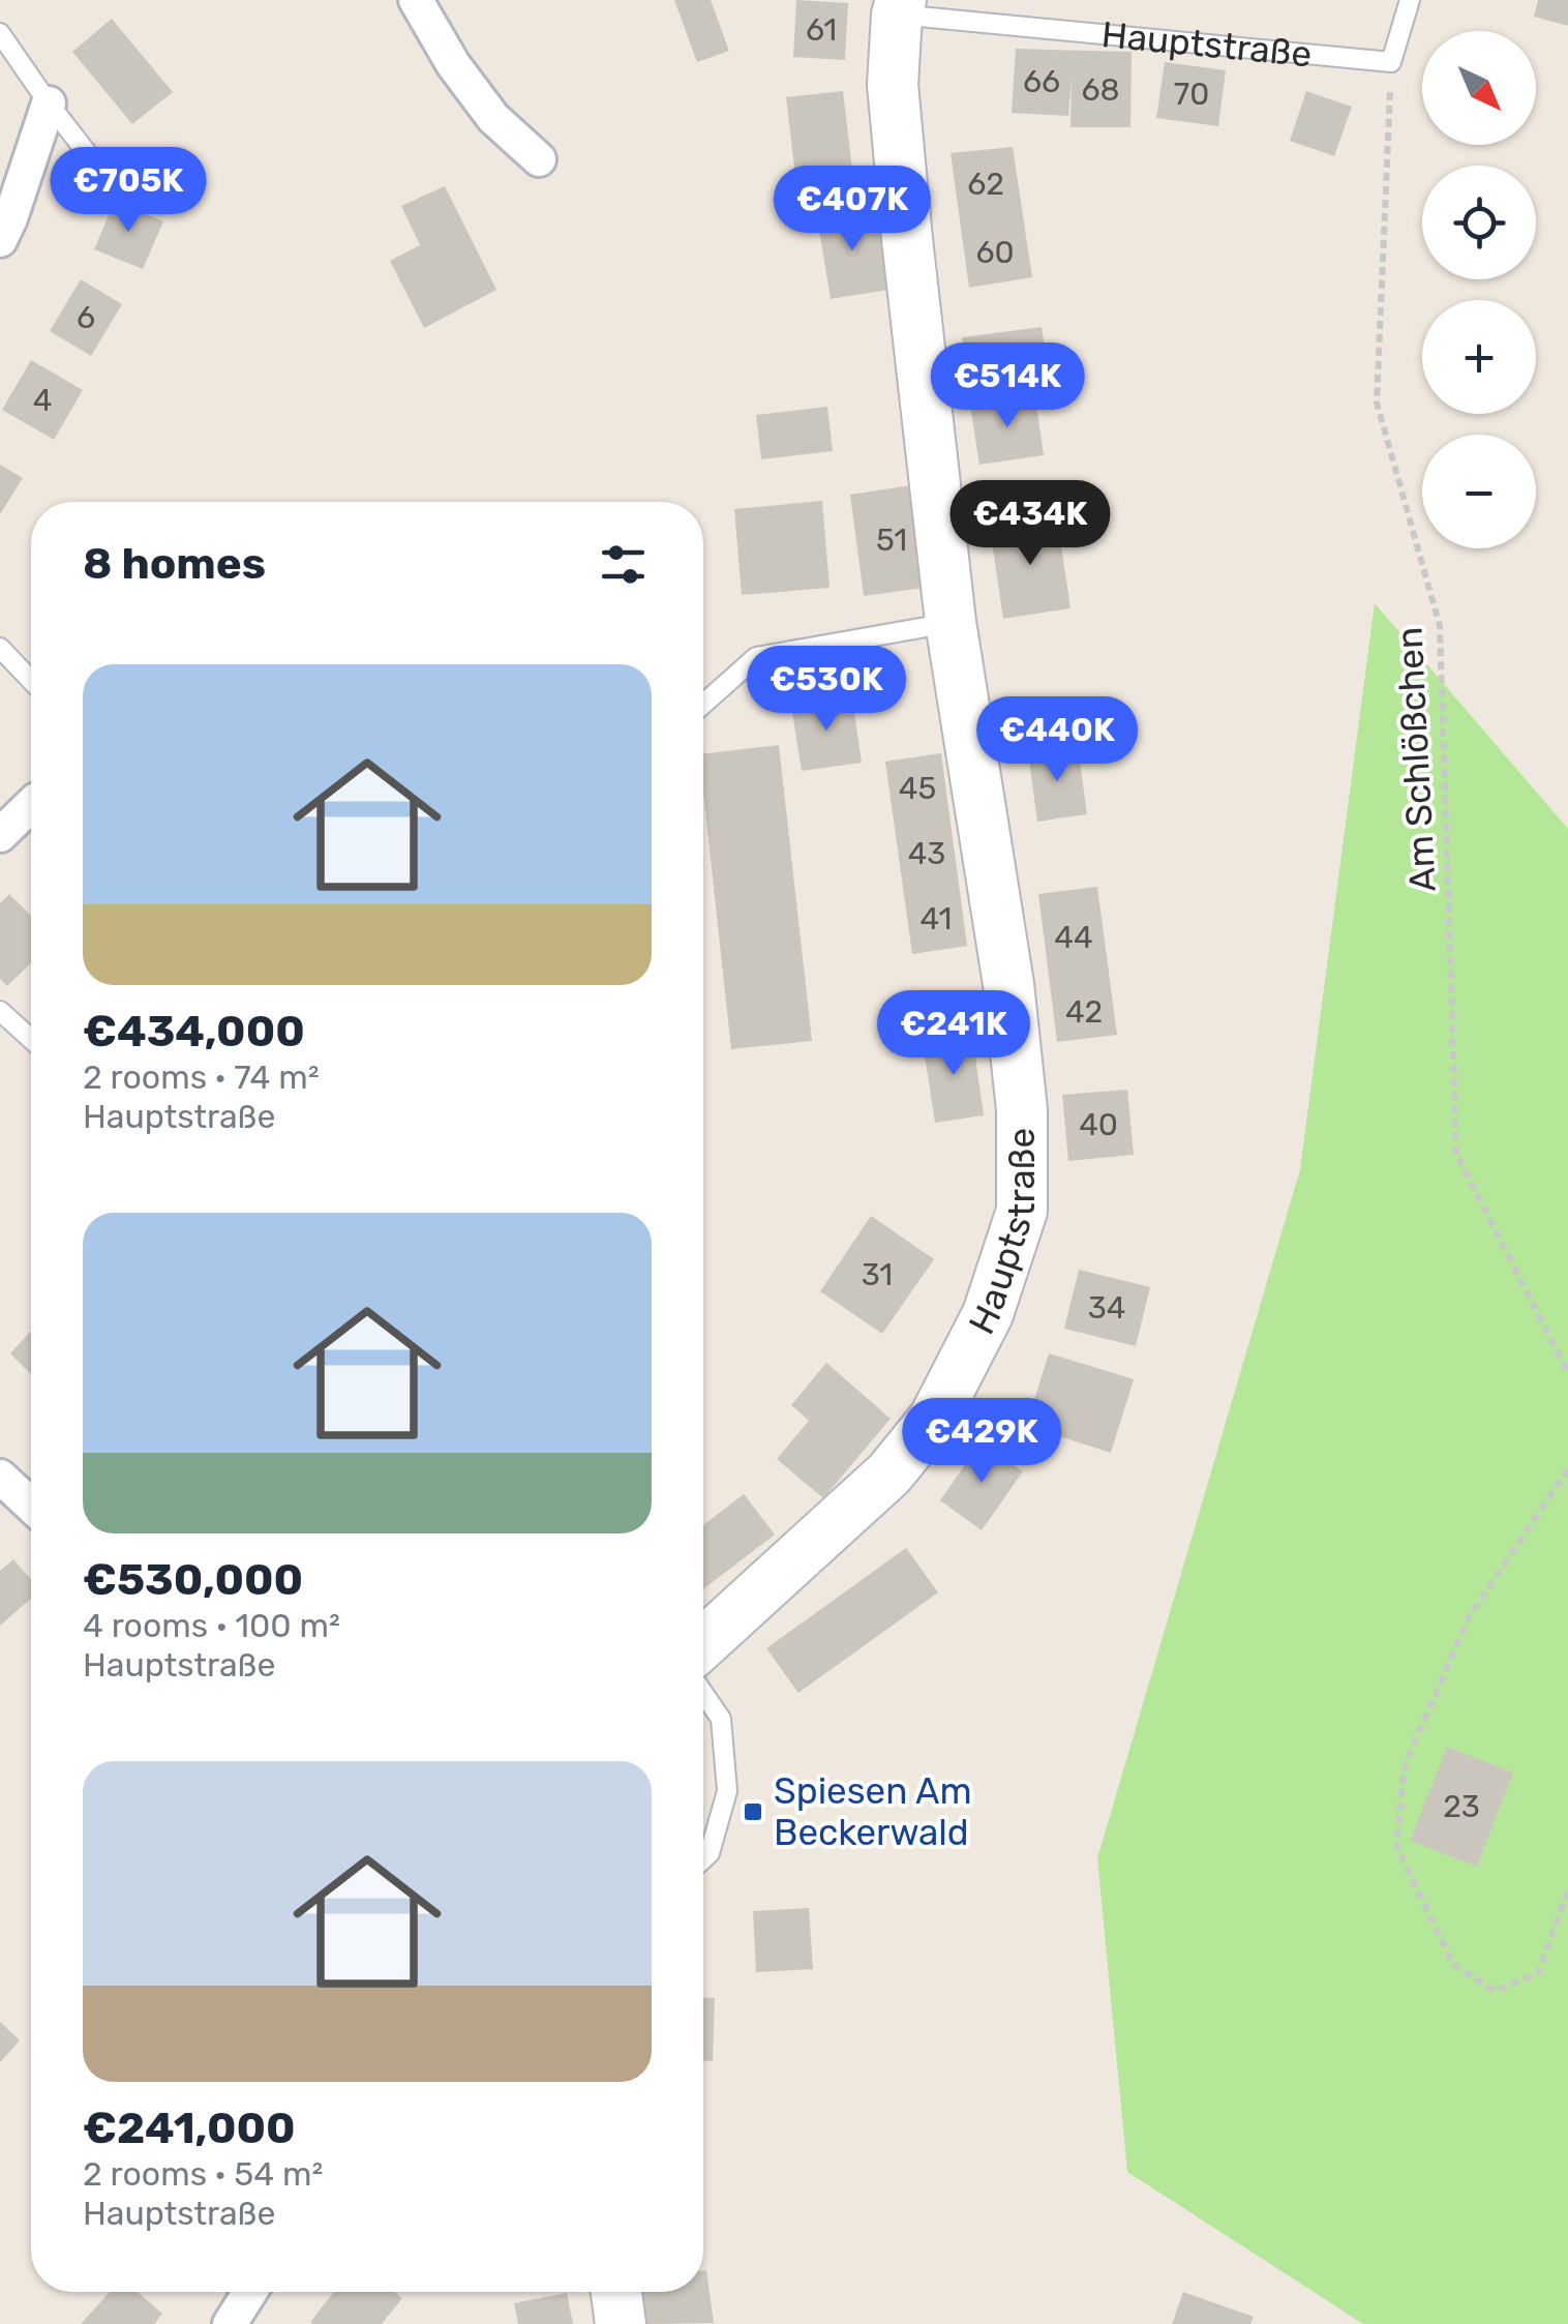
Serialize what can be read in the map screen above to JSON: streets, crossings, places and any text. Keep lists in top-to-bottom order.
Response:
{
  "streets": {
    "street": ["Hauptstraße"],
    "path": ["Am Schlößchen"]
  },
  "crossings": [
    ["Hauptstraße", "Am Schlößchen"]
  ],
  "places": {
    "transit": ["Spiesen Am Beckerwald"]
  },
  "house_numbers": [
    "61",
    "66",
    "68",
    "70",
    "62",
    "60",
    "6",
    "4",
    "51",
    "45",
    "43",
    "41",
    "44",
    "42",
    "40",
    "31",
    "34",
    "23"
  ],
  "north": "bottom right",
  "page": {
    "map_buttons": ["+", "−"],
    "price": [
      "€705K",
      "€407K",
      "€514K",
      "€434K",
      "€530K",
      "€440K",
      "€241K",
      "€429K"
    ],
    "heading": "8 homes",
    "list": [
      {
        "name": "€434,000",
        "note": "2 rooms · 74 m² · Hauptstraße"
      },
      {
        "name": "€530,000",
        "note": "4 rooms · 100 m² · Hauptstraße"
      },
      {
        "name": "€241,000",
        "note": "2 rooms · 54 m² · Hauptstraße"
      }
    ]
  }
}
